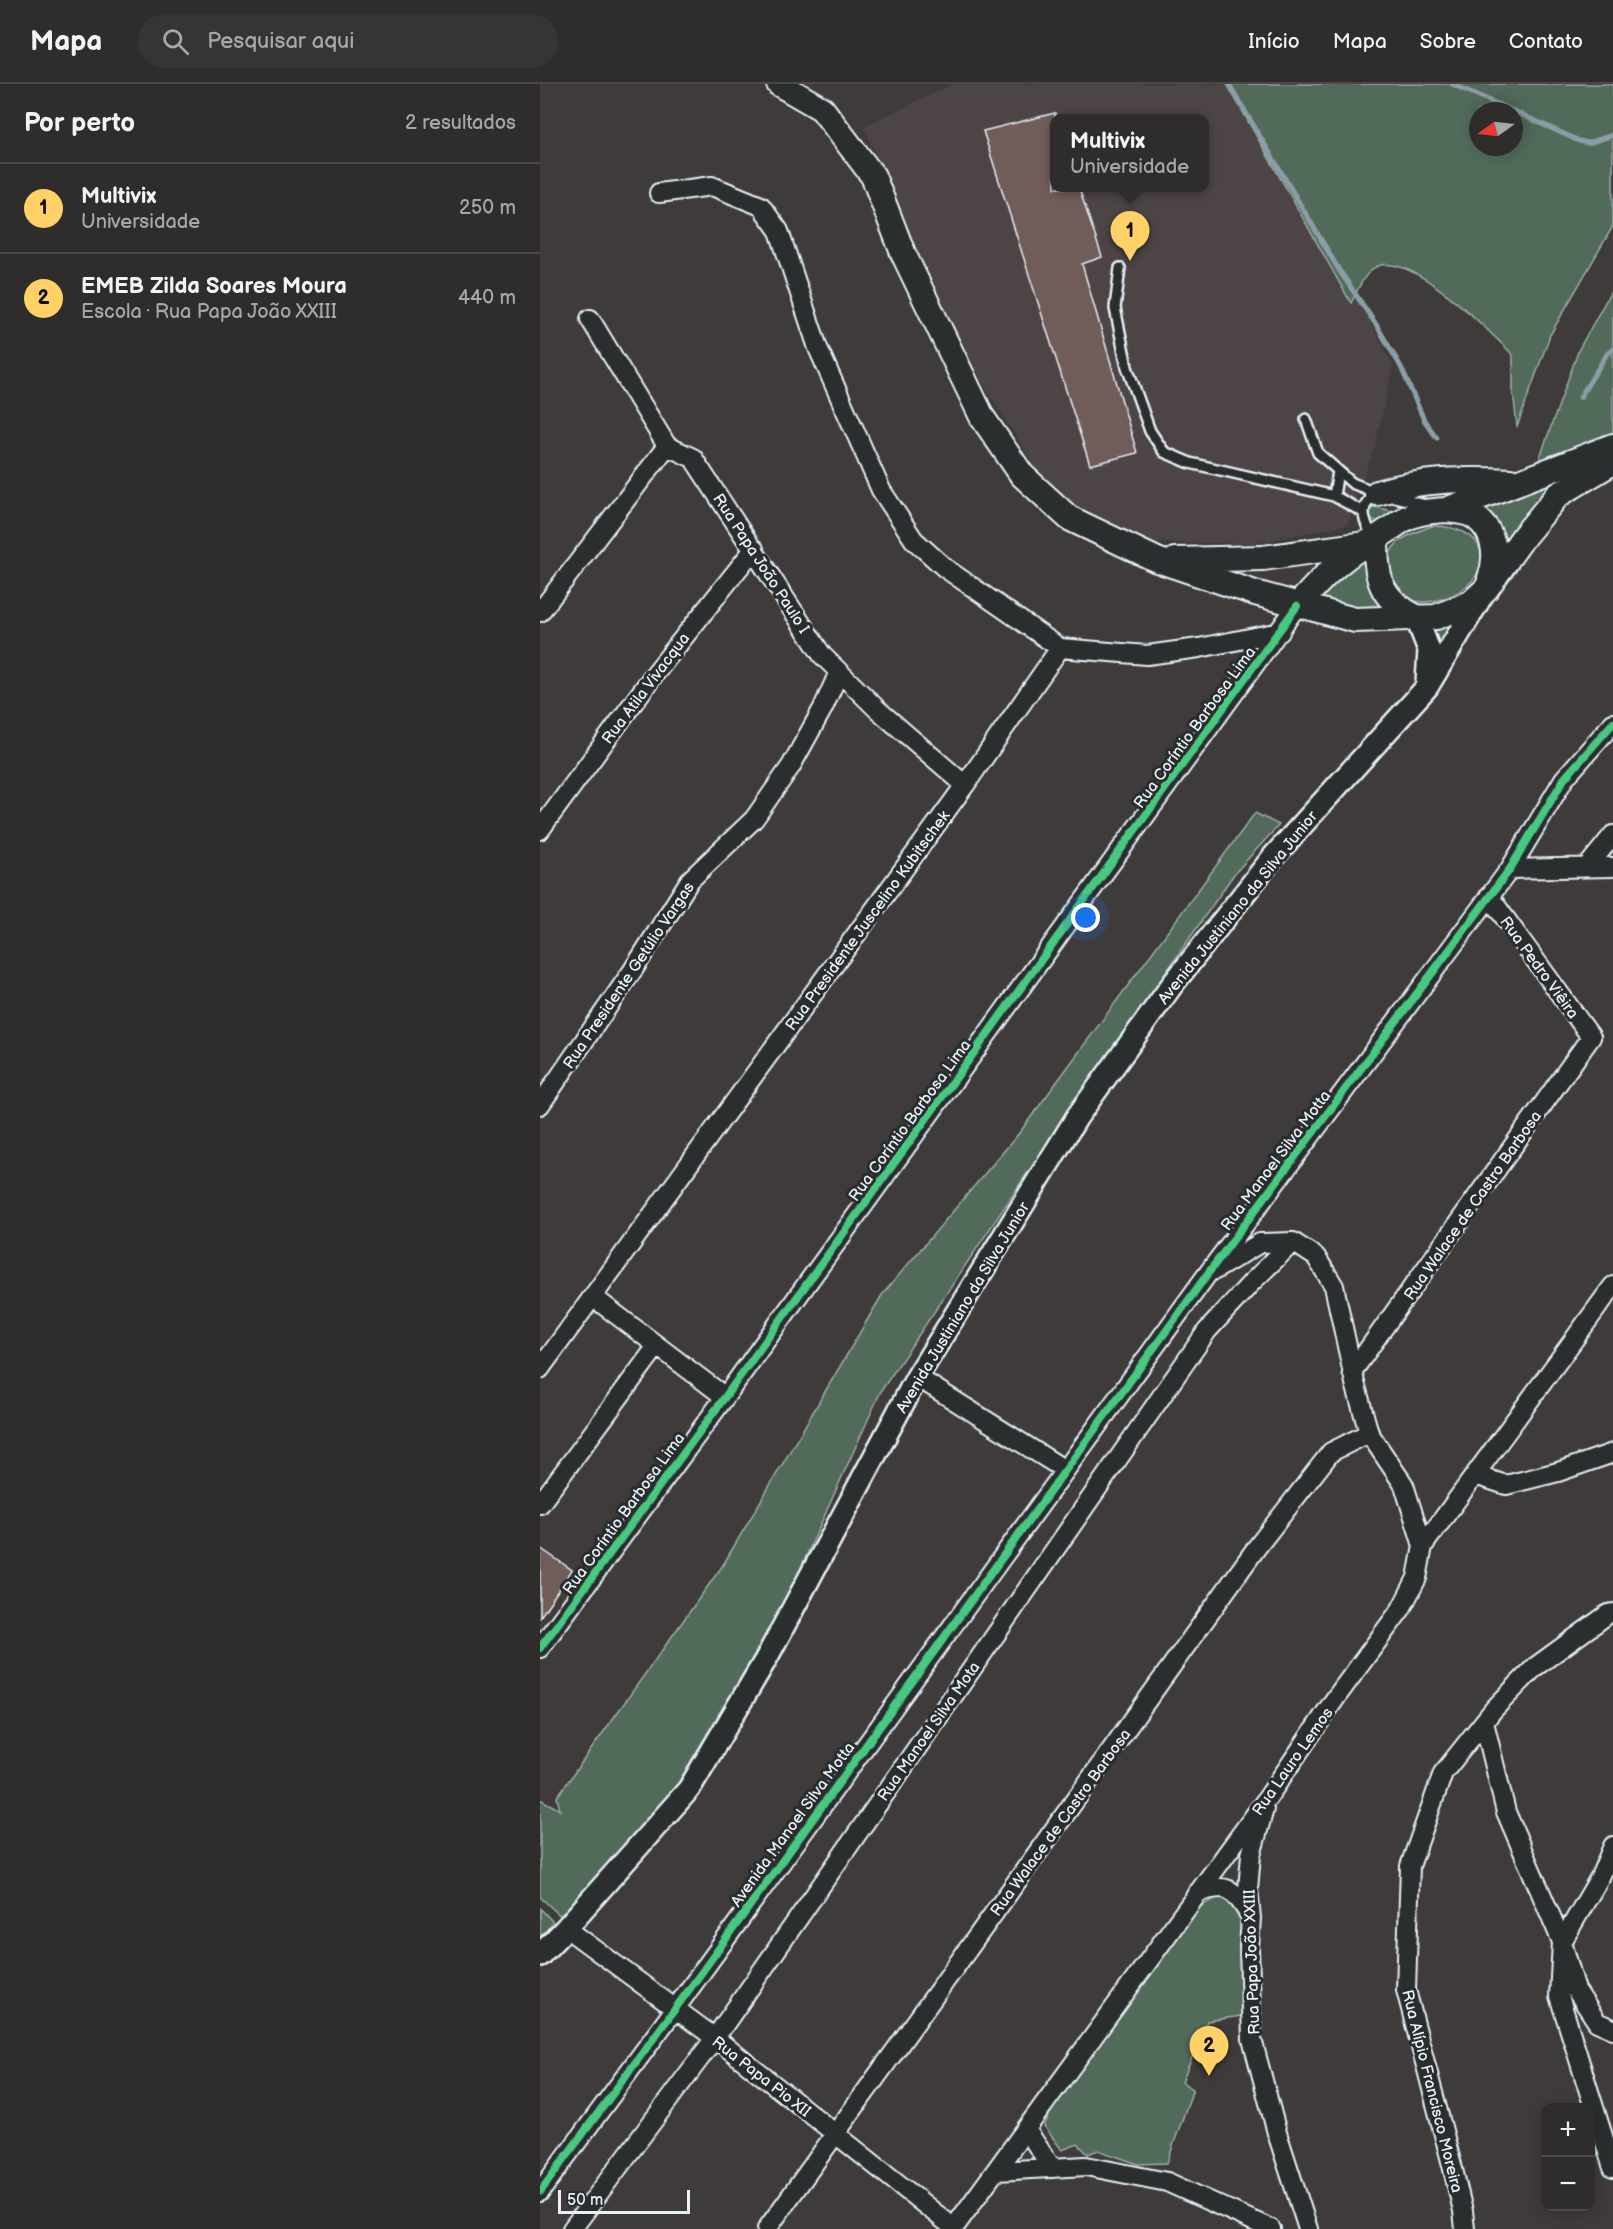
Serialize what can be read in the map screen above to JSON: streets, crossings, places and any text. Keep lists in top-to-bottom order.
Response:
{
  "streets": {
    "street": [
      "Rua Papa João Paulo I",
      "Rua Atila Vivacqua",
      "Rua Coríntio Barbosa Lima",
      "Avenida Justiniano da Silva Junior",
      "Rua Presidente Juscelino Kubitschek",
      "Rua Pedro Viêira",
      "Rua Presidente Getúlio Vargas",
      "Rua Manoel Silva Motta",
      "Rua Walace de Castro Barbosa",
      "Rua Manoel Silva Mota",
      "Rua Lauro Lemos",
      "Avenida Manoel Silva Motta",
      "Rua Papa João XXIII",
      "Rua Papa Pio XII",
      "Rua Alípio Francisco Moreira"
    ]
  },
  "crossings": [
    ["Rua Papa João Paulo I", "Rua Atila Vivacqua"],
    ["Rua Papa João Paulo I", "Rua Presidente Juscelino Kubitschek"],
    ["Rua Papa João Paulo I", "Rua Presidente Getúlio Vargas"],
    ["Avenida Justiniano da Silva Junior", "Rua Papa Pio XII"],
    ["Rua Pedro Viêira", "Rua Manoel Silva Motta"],
    ["Rua Pedro Viêira", "Rua Walace de Castro Barbosa"],
    ["Rua Manoel Silva Motta", "Avenida Manoel Silva Motta"],
    ["Rua Walace de Castro Barbosa", "Rua Papa Pio XII"],
    ["Rua Manoel Silva Mota", "Rua Papa Pio XII"],
    ["Rua Lauro Lemos", "Rua Papa João XXIII"],
    ["Rua Lauro Lemos", "Rua Papa Pio XII"],
    ["Avenida Manoel Silva Motta", "Rua Papa Pio XII"]
  ],
  "scale_bar": "50 m",
  "north": "left",
  "page": {
    "header": "Mapa",
    "search": "Pesquisar aqui",
    "nav": [
      "Início",
      "Mapa",
      "Sobre",
      "Contato"
    ],
    "heading": ["Por perto", "2 resultados"],
    "popup": ["Multivix", "Universidade"],
    "list": [
      {
        "mark": "1",
        "name": "Multivix",
        "note": "Universidade",
        "value": "250 m"
      },
      {
        "mark": "2",
        "name": "EMEB Zilda Soares Moura",
        "note": "Escola · Rua Papa João XXIII",
        "value": "440 m"
      }
    ],
    "pins": ["1", "2"],
    "map_buttons": ["+", "−"],
    "scale": "50 m"
  }
}
